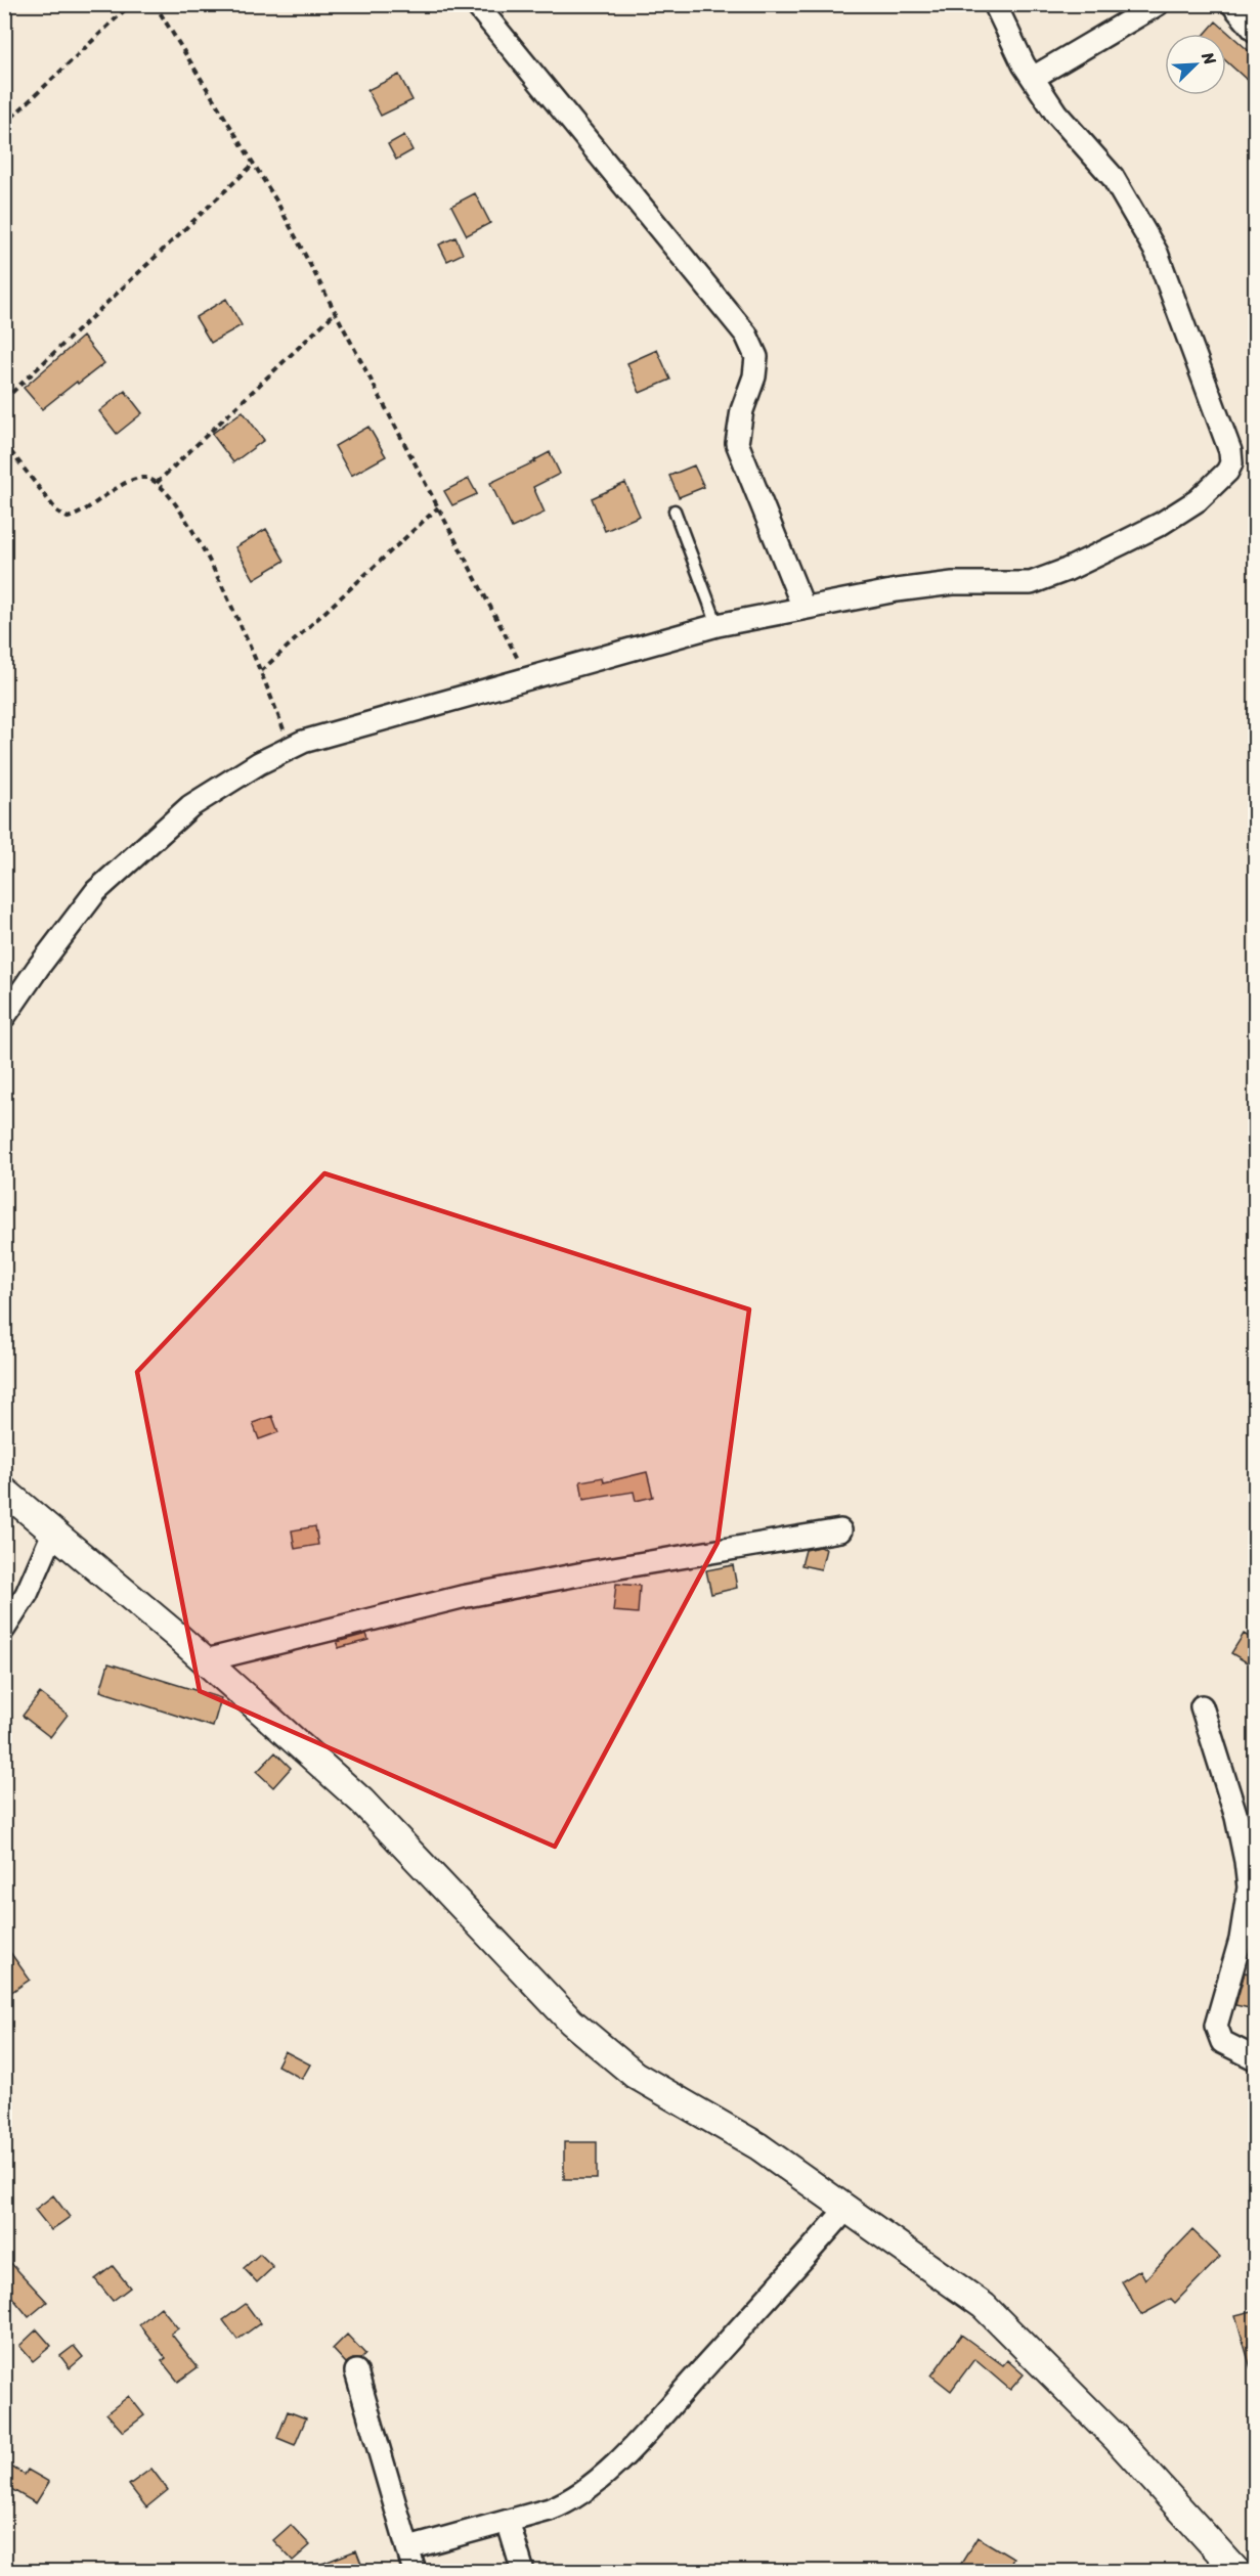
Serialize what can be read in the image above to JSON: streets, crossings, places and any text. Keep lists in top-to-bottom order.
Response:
{
  "north": "top right"
}
